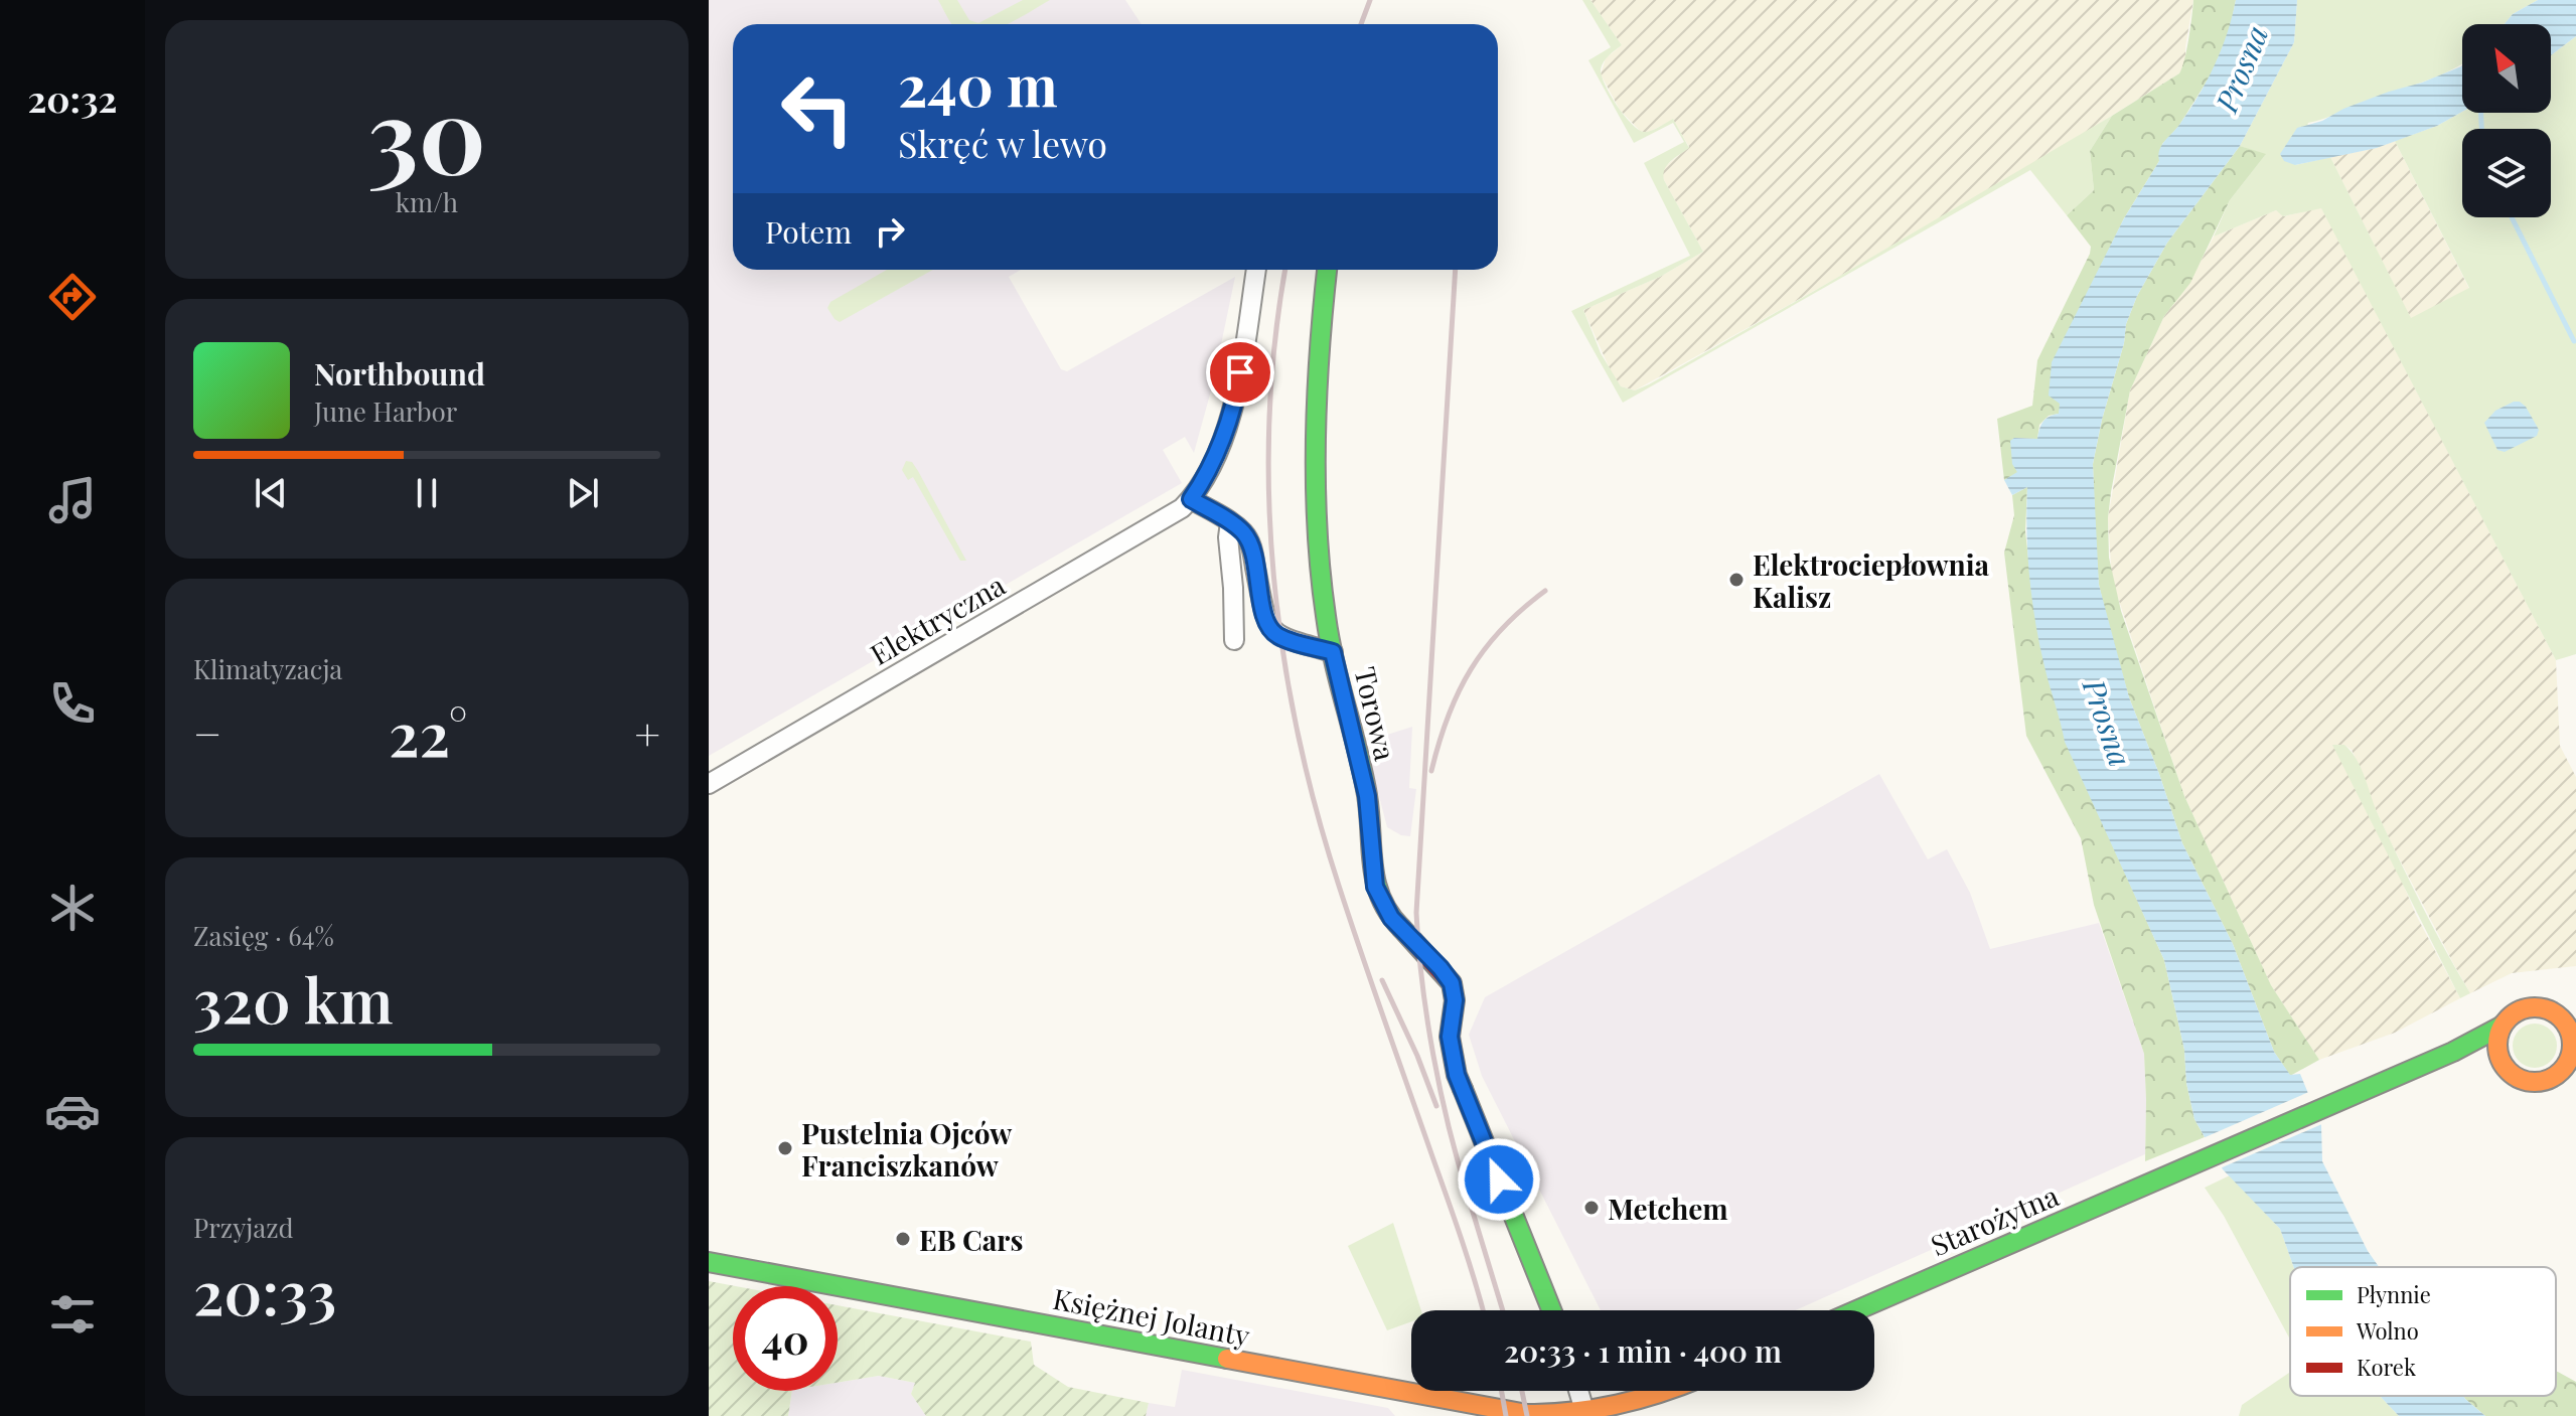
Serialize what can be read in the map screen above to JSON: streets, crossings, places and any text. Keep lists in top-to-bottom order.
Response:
{
  "streets": {
    "street": [
      "Elektryczna",
      "Torowa",
      "Starożytna",
      "Księżnej Jolanty"
    ]
  },
  "water": ["Prosna"],
  "places": [
    "Elektrociepłownia Kalisz",
    "Pustelnia Ojców Franciszkanów",
    "Metchem",
    "EB Cars"
  ],
  "legend": ["Płynnie", "Wolno", "Korek"],
  "north": "top left",
  "page": {
    "tabs": "20:32",
    "tile": [
      ["30", "km/h"],
      "Klimatyzacja",
      ["Zasięg · 64%", "320 km"],
      ["Przyjazd", "20:33"]
    ],
    "turn": ["240 m", "Skręć w lewo"],
    "then": "Potem",
    "song": ["Northbound", "June Harbor"],
    "heat": ["−", "22°", "+"],
    "limit": "40",
    "trip": "20:33 · 1 min · 400 m"
  }
}
